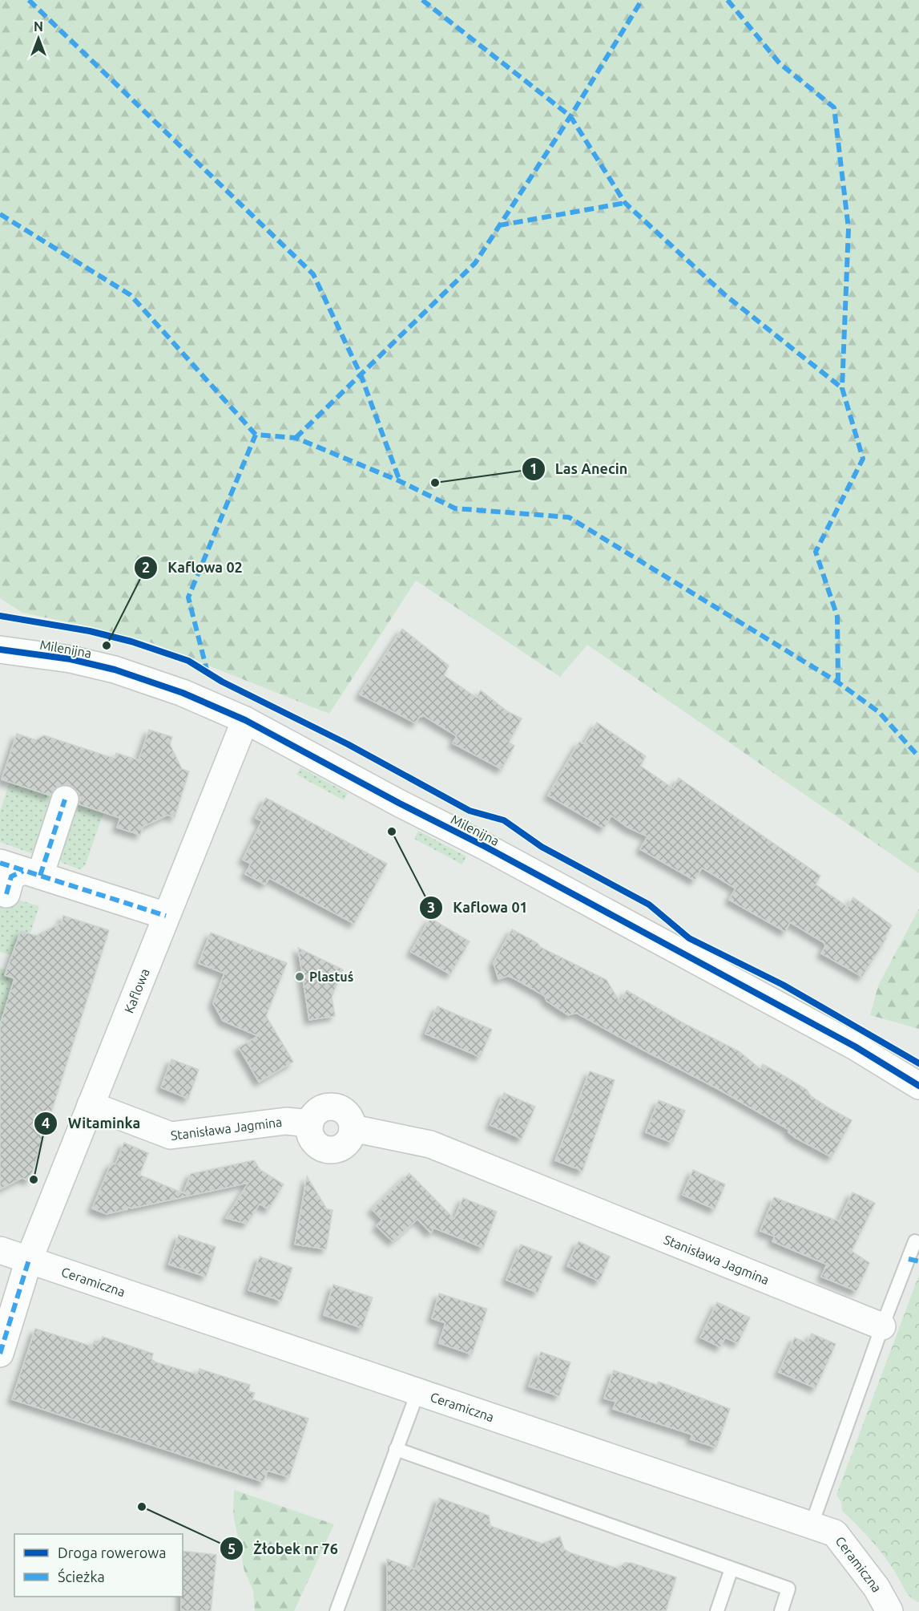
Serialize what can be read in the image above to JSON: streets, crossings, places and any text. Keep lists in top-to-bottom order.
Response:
{
  "streets": {
    "street": [
      "Milenijna",
      "Kaflowa",
      "Stanisława Jagmina",
      "Ceramiczna"
    ]
  },
  "crossings": [
    ["Milenijna", "Kaflowa"],
    ["Kaflowa", "Stanisława Jagmina"],
    ["Kaflowa", "Ceramiczna"]
  ],
  "places": [
    "Las Anecin",
    "Kaflowa 02",
    "Kaflowa 01",
    "Plastuś",
    "Witaminka",
    "Żłobek nr 76"
  ],
  "legend": ["Droga rowerowa", "Ścieżka"],
  "north": "top"
}
